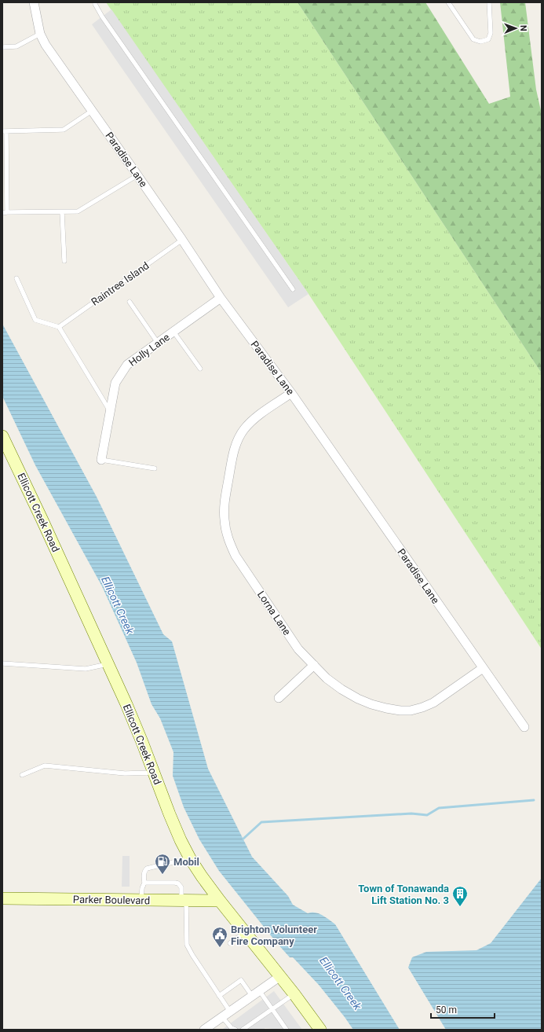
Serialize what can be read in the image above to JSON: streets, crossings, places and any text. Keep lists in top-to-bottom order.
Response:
{
  "streets": {
    "street": [
      "Paradise Lane",
      "Holly Lane",
      "Ellicott Creek Road",
      "Lorna Lane",
      "Parker Boulevard"
    ],
    "lane": ["Raintree Island"]
  },
  "crossings": [
    ["Paradise Lane", "Raintree Island"],
    ["Paradise Lane", "Holly Lane"],
    ["Paradise Lane", "Lorna Lane"],
    ["Ellicott Creek Road", "Parker Boulevard"]
  ],
  "water": ["Ellicott Creek"],
  "places": {
    "fuel station": ["Mobil"],
    "building": ["Town of Tonawanda Lift Station No. 3"],
    "public building": ["Brighton Volunteer Fire Company"]
  },
  "scale_bar": "50 m",
  "north": "right"
}
